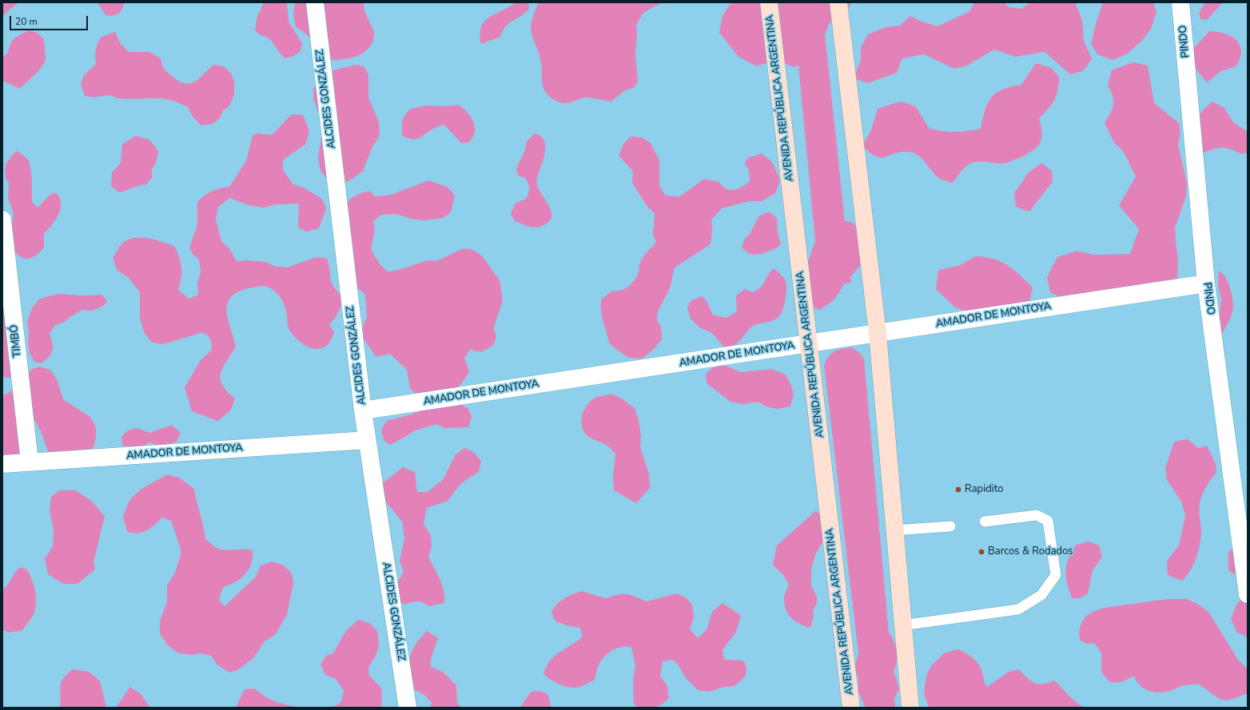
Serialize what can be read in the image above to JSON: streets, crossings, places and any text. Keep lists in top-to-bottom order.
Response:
{
  "streets": {
    "main road": ["AVENIDA REPÚBLICA ARGENTINA"],
    "street": [
      "PINDO",
      "ALCIDES GONZÁLEZ",
      "AMADOR DE MONTOYA",
      "TIMBÓ"
    ]
  },
  "crossings": [
    ["PINDO", "AMADOR DE MONTOYA"],
    ["AVENIDA REPÚBLICA ARGENTINA", "AMADOR DE MONTOYA"],
    ["ALCIDES GONZÁLEZ", "AMADOR DE MONTOYA"],
    ["AMADOR DE MONTOYA", "TIMBÓ"]
  ],
  "places": ["Rapidito", "Barcos & Rodados"],
  "scale_bar": "20 m"
}
